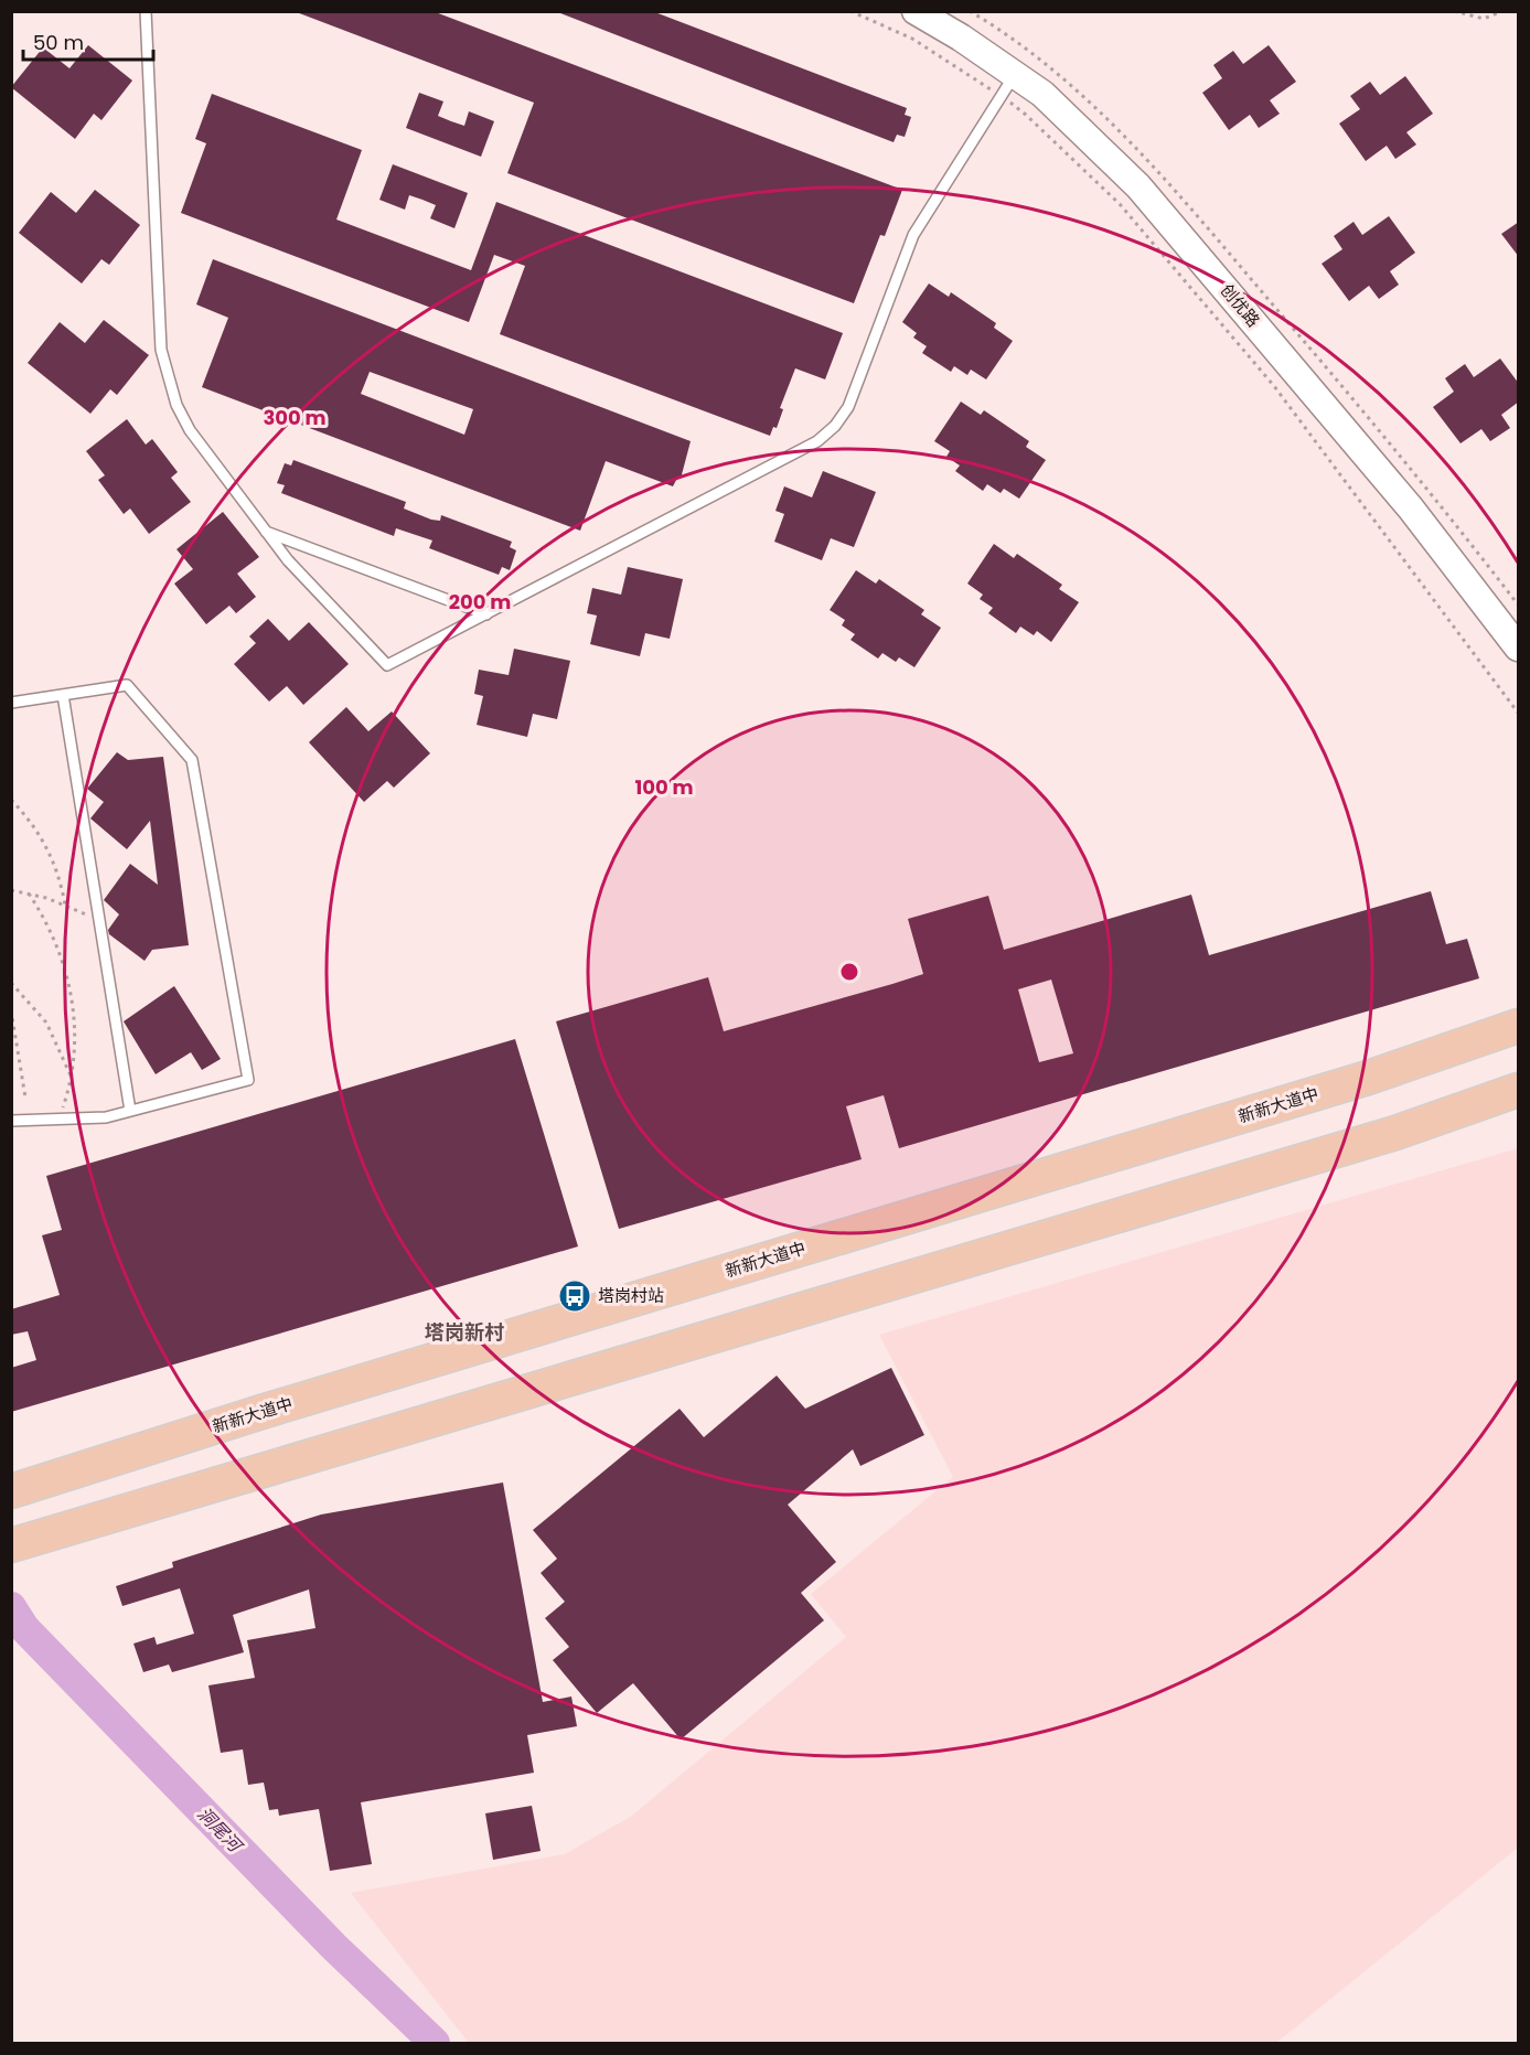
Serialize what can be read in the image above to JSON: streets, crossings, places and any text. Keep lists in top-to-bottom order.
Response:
{
  "streets": {
    "main road": ["新新大道中"],
    "street": ["创优路"]
  },
  "districts": ["塔岗新村"],
  "water": ["洞尾河"],
  "places": {
    "bus stop": ["塔岗村站"]
  },
  "scale_bar": "50 m",
  "rings": ["300 m", "200 m", "100 m"]
}
